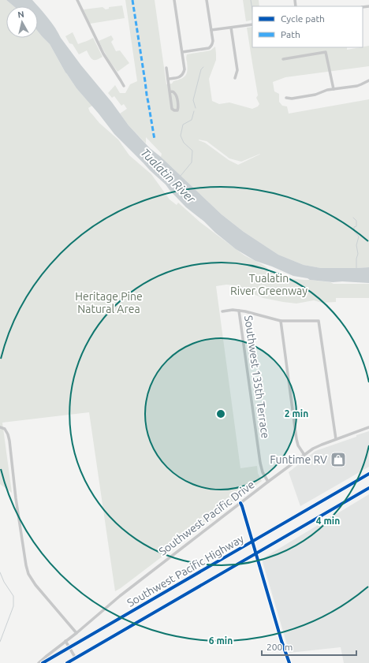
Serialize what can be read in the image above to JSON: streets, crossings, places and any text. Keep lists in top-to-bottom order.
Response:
{
  "streets": {
    "highway": ["Southwest Pacific Highway"],
    "street": ["Southwest 135th Terrace", "Southwest Pacific Drive"]
  },
  "crossings": [
    ["Southwest 135th Terrace", "Southwest Pacific Drive"]
  ],
  "water": ["Tualatin River"],
  "parks": ["Tualatin River Greenway", "Heritage Pine Natural Area"],
  "places": {
    "shop": ["Funtime RV"]
  },
  "legend": ["Cycle path", "Path"],
  "scale_bar": "200 m",
  "north": "top",
  "rings": ["2 min", "4 min", "6 min"]
}
